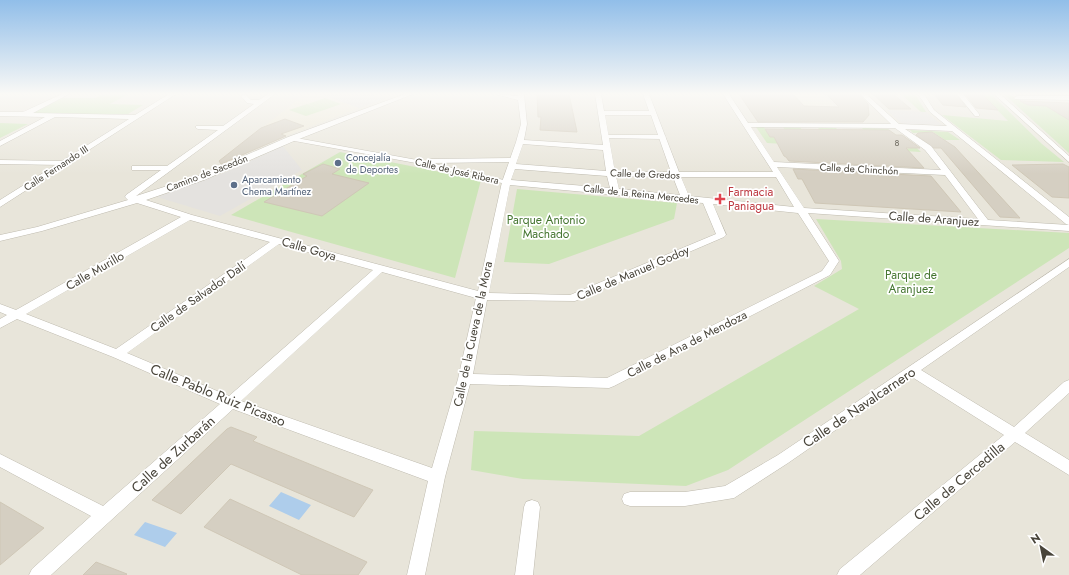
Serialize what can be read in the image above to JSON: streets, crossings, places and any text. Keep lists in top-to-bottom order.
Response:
{
  "streets": {
    "street": [
      "Calle Fernando III",
      "Calle de Chinchón",
      "Calle de José Ribera",
      "Camino de Sacedón",
      "Calle de Gredos",
      "Calle de la Reina Mercedes",
      "Calle de Aranjuez",
      "Calle Goya",
      "Calle Murillo",
      "Calle de Manuel Godoy",
      "Calle de Salvador Dalí",
      "Calle de la Cueva de la Mora",
      "Calle de Ana de Mendoza",
      "Calle Pablo Ruiz Picasso",
      "Calle de Navalcarnero",
      "Calle de Zurbarán",
      "Calle de Cercedilla"
    ]
  },
  "crossings": [
    ["Calle de José Ribera", "Camino de Sacedón"],
    ["Calle de José Ribera", "Calle de la Reina Mercedes"],
    ["Calle de José Ribera", "Calle de la Cueva de la Mora"],
    ["Camino de Sacedón", "Calle Goya"],
    ["Calle de Gredos", "Calle de la Cueva de la Mora"],
    ["Calle de la Reina Mercedes", "Calle de Aranjuez"],
    ["Calle de la Reina Mercedes", "Calle de Manuel Godoy"],
    ["Calle de la Reina Mercedes", "Calle de la Cueva de la Mora"],
    ["Calle de la Reina Mercedes", "Calle de Ana de Mendoza"],
    ["Calle de Aranjuez", "Calle de Ana de Mendoza"],
    ["Calle Goya", "Calle Murillo"],
    ["Calle Goya", "Calle de Manuel Godoy"],
    ["Calle Goya", "Calle de Salvador Dalí"],
    ["Calle Goya", "Calle de la Cueva de la Mora"],
    ["Calle Goya", "Calle de Zurbarán"],
    ["Calle Murillo", "Calle Pablo Ruiz Picasso"],
    ["Calle de Manuel Godoy", "Calle de la Cueva de la Mora"],
    ["Calle de Salvador Dalí", "Calle Pablo Ruiz Picasso"],
    ["Calle de la Cueva de la Mora", "Calle de Ana de Mendoza"],
    ["Calle de la Cueva de la Mora", "Calle Pablo Ruiz Picasso"],
    ["Calle Pablo Ruiz Picasso", "Calle de Zurbarán"]
  ],
  "parks": ["Parque Antonio Machado", "Parque de Aranjuez"],
  "places": {
    "other": ["Concejalía de Deportes", "Aparcamiento Chema Martínez"],
    "health": ["Farmacia Paniagua"]
  },
  "house_numbers": ["8"],
  "north": "top left"
}
